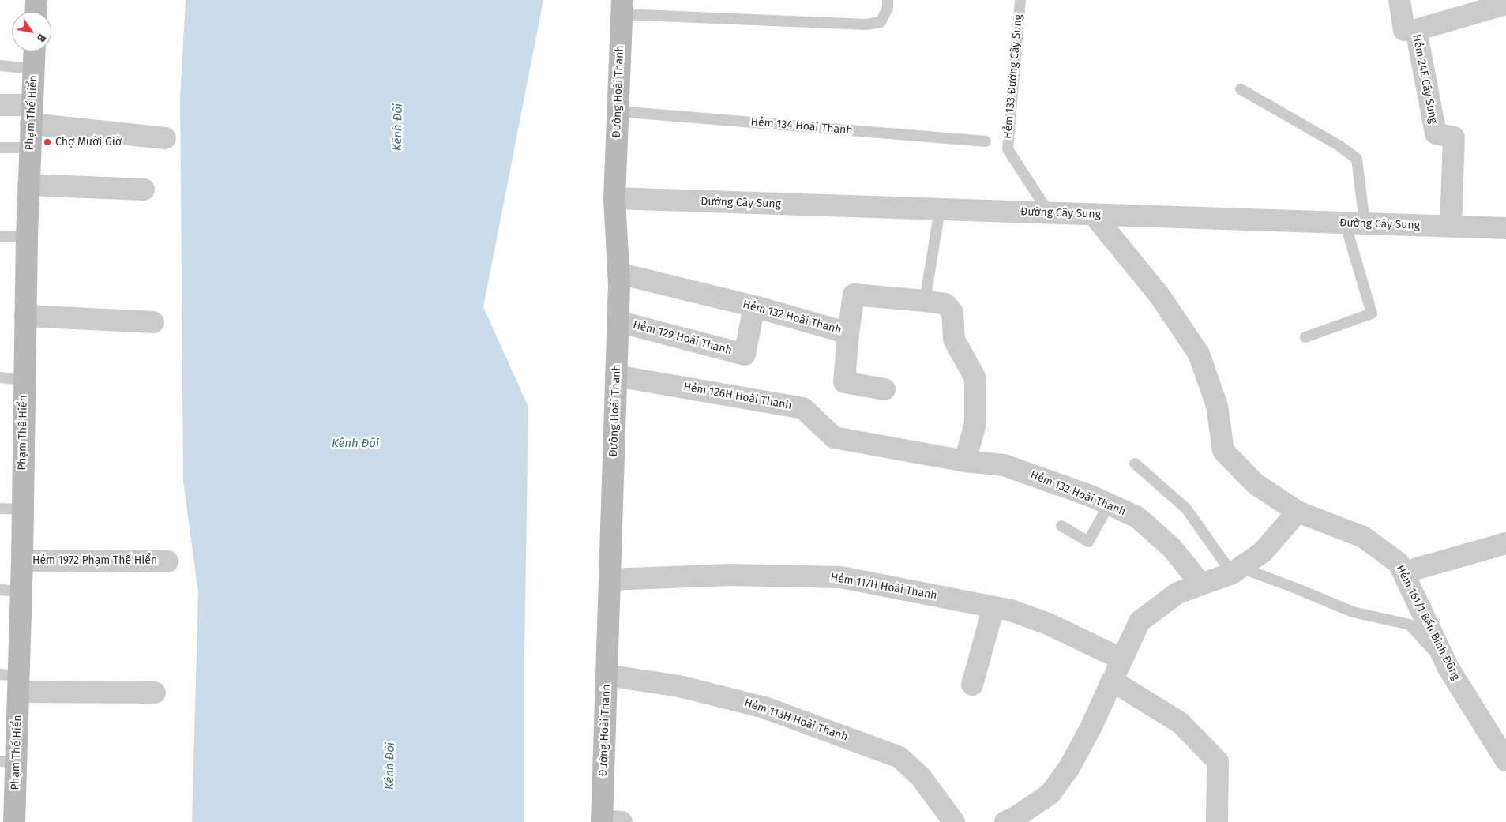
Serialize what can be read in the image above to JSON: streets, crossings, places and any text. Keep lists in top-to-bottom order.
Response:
{
  "streets": {
    "street": [
      "Hẻm 24E Cây Sung",
      "Đường Hoài Thanh",
      "Phạm Thế Hiển",
      "Đường Cây Sung",
      "Hẻm 132 Hoài Thanh",
      "Hẻm 129 Hoài Thanh",
      "Hẻm 126H Hoài Thanh",
      "Hẻm 1972 Phạm Thế Hiển",
      "Hẻm 117H Hoài Thanh",
      "Hẻm 161/1 Bến Bình Đông",
      "Hẻm 113H Hoài Thanh"
    ],
    "lane": ["Hẻm 133 Đường Cây Sung", "Hẻm 134 Hoài Thanh"]
  },
  "crossings": [
    ["Hẻm 133 Đường Cây Sung", "Đường Cây Sung"],
    ["Hẻm 24E Cây Sung", "Đường Cây Sung"],
    ["Đường Hoài Thanh", "Hẻm 134 Hoài Thanh"],
    ["Đường Hoài Thanh", "Đường Cây Sung"],
    ["Đường Hoài Thanh", "Hẻm 132 Hoài Thanh"],
    ["Đường Hoài Thanh", "Hẻm 129 Hoài Thanh"],
    ["Đường Hoài Thanh", "Hẻm 126H Hoài Thanh"],
    ["Đường Hoài Thanh", "Hẻm 117H Hoài Thanh"],
    ["Đường Hoài Thanh", "Hẻm 113H Hoài Thanh"],
    ["Phạm Thế Hiển", "Hẻm 1972 Phạm Thế Hiển"],
    ["Hẻm 132 Hoài Thanh", "Hẻm 129 Hoài Thanh"],
    ["Hẻm 132 Hoài Thanh", "Hẻm 126H Hoài Thanh"]
  ],
  "water": ["Kênh Đôi"],
  "places": ["Chợ Mười Giờ"],
  "north": "bottom right"
}
